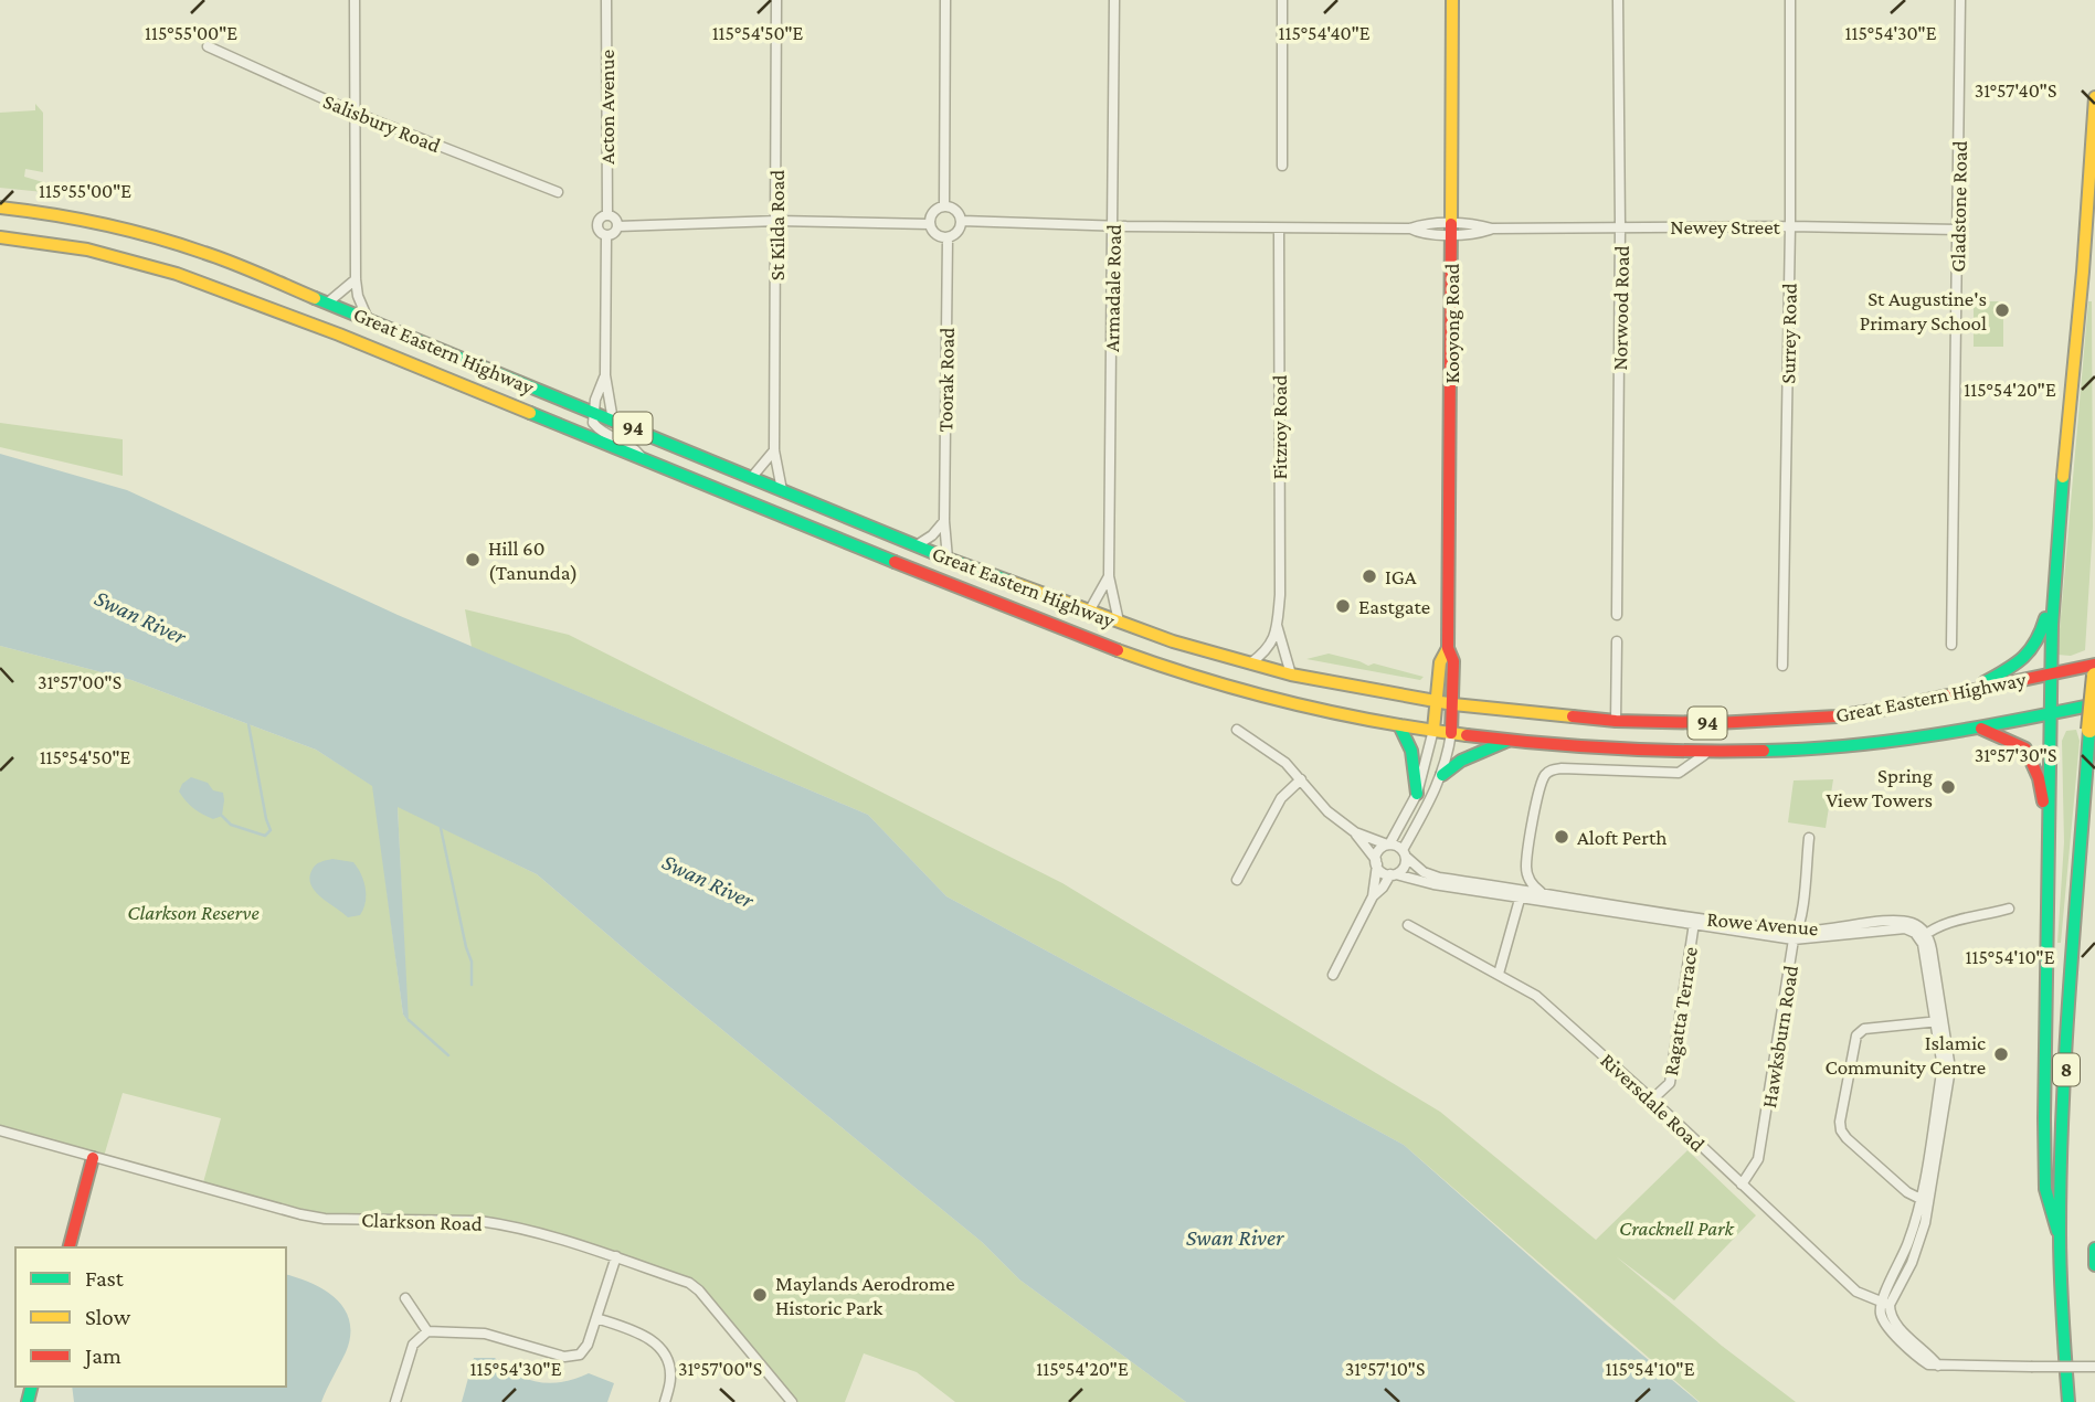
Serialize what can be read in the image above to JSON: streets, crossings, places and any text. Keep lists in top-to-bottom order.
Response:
{
  "streets": {
    "main road": [
      "Kooyong Road",
      "Great Eastern Highway",
      "94",
      "8"
    ],
    "street": [
      "Acton Avenue",
      "Salisbury Road",
      "Gladstone Road",
      "St Kilda Road",
      "Newey Street",
      "Armadale Road",
      "Norwood Road",
      "Surrey Road",
      "Toorak Road",
      "Fitzroy Road",
      "Rowe Avenue",
      "Ragatta Terrace",
      "Hawksburn Road",
      "Riversdale Road",
      "Clarkson Road"
    ]
  },
  "crossings": [
    ["Gladstone Road", "Newey Street"],
    ["St Kilda Road", "Great Eastern Highway"],
    ["Newey Street", "Armadale Road"],
    ["Newey Street", "Norwood Road"],
    ["Newey Street", "Kooyong Road"],
    ["Newey Street", "Surrey Road"],
    ["Newey Street", "Toorak Road"],
    ["Newey Street", "Fitzroy Road"],
    ["Armadale Road", "Great Eastern Highway"],
    ["Kooyong Road", "Great Eastern Highway"],
    ["Great Eastern Highway", "Toorak Road"],
    ["Great Eastern Highway", "Fitzroy Road"],
    ["Rowe Avenue", "Ragatta Terrace"],
    ["Rowe Avenue", "Hawksburn Road"],
    ["Ragatta Terrace", "Riversdale Road"],
    ["Hawksburn Road", "Riversdale Road"]
  ],
  "water": ["Swan River"],
  "parks": ["Clarkson Reserve", "Cracknell Park"],
  "places": [
    "St Augustine's Primary School",
    "Hill 60 (Tanunda)",
    "IGA",
    "Eastgate",
    "Spring View Towers",
    "Aloft Perth",
    "Islamic Community Centre",
    "Maylands Aerodrome Historic Park"
  ],
  "legend": ["Fast", "Slow", "Jam"],
  "coordinates": [
    "115°55'00\"E",
    "115°54'40\"E",
    "115°54'30\"E",
    "115°54'50\"E",
    "31°57'40\"S",
    "115°54'20\"E",
    "31°57'00\"S",
    "31°57'30\"S",
    "115°54'10\"E",
    "31°57'10\"S"
  ]
}
